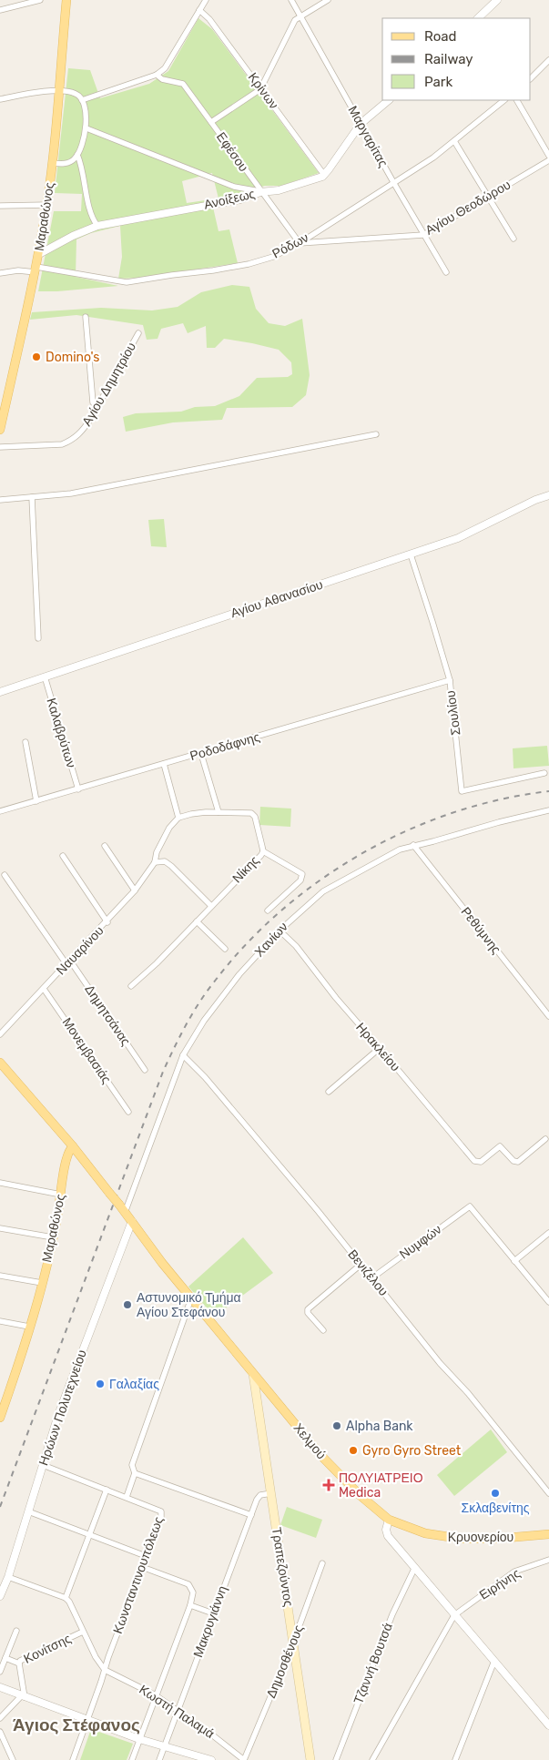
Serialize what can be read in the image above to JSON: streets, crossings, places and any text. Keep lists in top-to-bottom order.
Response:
{
  "streets": {
    "main road": [
      "Μαραθώνος",
      "Χελμού",
      "Κρυονερίου",
      "Τραπεζούντος"
    ],
    "street": [
      "Κρίνων",
      "Μαργαρίτας",
      "Εφέσου",
      "Ανοίξεως",
      "Αγίου Θεοδώρου",
      "Ρόδων",
      "Αγίου Δημητρίου",
      "Αγίου Αθανασίου",
      "Σουλίου",
      "Καλαβρύτων",
      "Ροδοδάφνης",
      "Νίκης",
      "Ρεθύμνης",
      "Χανίων",
      "Ναυαρίνου",
      "Δημητσάνας",
      "Ηρακλείου",
      "Μονεμβασιάς",
      "Νυμφών",
      "Βενιζέλου",
      "Ηρώων Πολυτεχνείου",
      "Κωνσταντινουπόλεως",
      "Ειρήνης",
      "Μακρυγιάννη",
      "Κονίτσης",
      "Δημοσθένους",
      "Τζαννή Βουτσά",
      "Κωστή Παλαμά"
    ]
  },
  "crossings": [
    ["Κρίνων", "Ανοίξεως"],
    ["Μαργαρίτας", "Αγίου Θεοδώρου"],
    ["Μαργαρίτας", "Ρόδων"],
    ["Εφέσου", "Ανοίξεως"],
    ["Εφέσου", "Αγίου Θεοδώρου"],
    ["Εφέσου", "Ρόδων"],
    ["Ανοίξεως", "Μαραθώνος"],
    ["Αγίου Θεοδώρου", "Ρόδων"],
    ["Μαραθώνος", "Ρόδων"],
    ["Μαραθώνος", "Χελμού"],
    ["Αγίου Αθανασίου", "Σουλίου"],
    ["Αγίου Αθανασίου", "Καλαβρύτων"],
    ["Σουλίου", "Ροδοδάφνης"],
    ["Καλαβρύτων", "Ροδοδάφνης"],
    ["Ρεθύμνης", "Χανίων"],
    ["Χανίων", "Ηρακλείου"],
    ["Χανίων", "Βενιζέλου"],
    ["Χανίων", "Χελμού"],
    ["Ναυαρίνου", "Δημητσάνας"],
    ["Ναυαρίνου", "Μονεμβασιάς"],
    ["Νυμφών", "Βενιζέλου"],
    ["Ηρώων Πολυτεχνείου", "Χελμού"],
    ["Ηρώων Πολυτεχνείου", "Κωνσταντινουπόλεως"],
    ["Χελμού", "Κρυονερίου"],
    ["Χελμού", "Τραπεζούντος"],
    ["Τραπεζούντος", "Μακρυγιάννη"],
    ["Τραπεζούντος", "Δημοσθένους"],
    ["Κωνσταντινουπόλεως", "Κωστή Παλαμά"],
    ["Μακρυγιάννη", "Κωστή Παλαμά"],
    ["Δημοσθένους", "Κωστή Παλαμά"]
  ],
  "districts": ["Άγιος Στέφανος"],
  "places": {
    "other": [
      "Domino's",
      "Αστυνομικό Τμήμα Αγίου Στεφάνου",
      "Γαλαξίας",
      "Alpha Bank",
      "Gyro Gyro Street",
      "Σκλαβενίτης"
    ],
    "health": ["ΠΟΛΥΙΑΤΡΕΙΟ Medica"]
  },
  "legend": ["Road", "Railway", "Park"]
}
